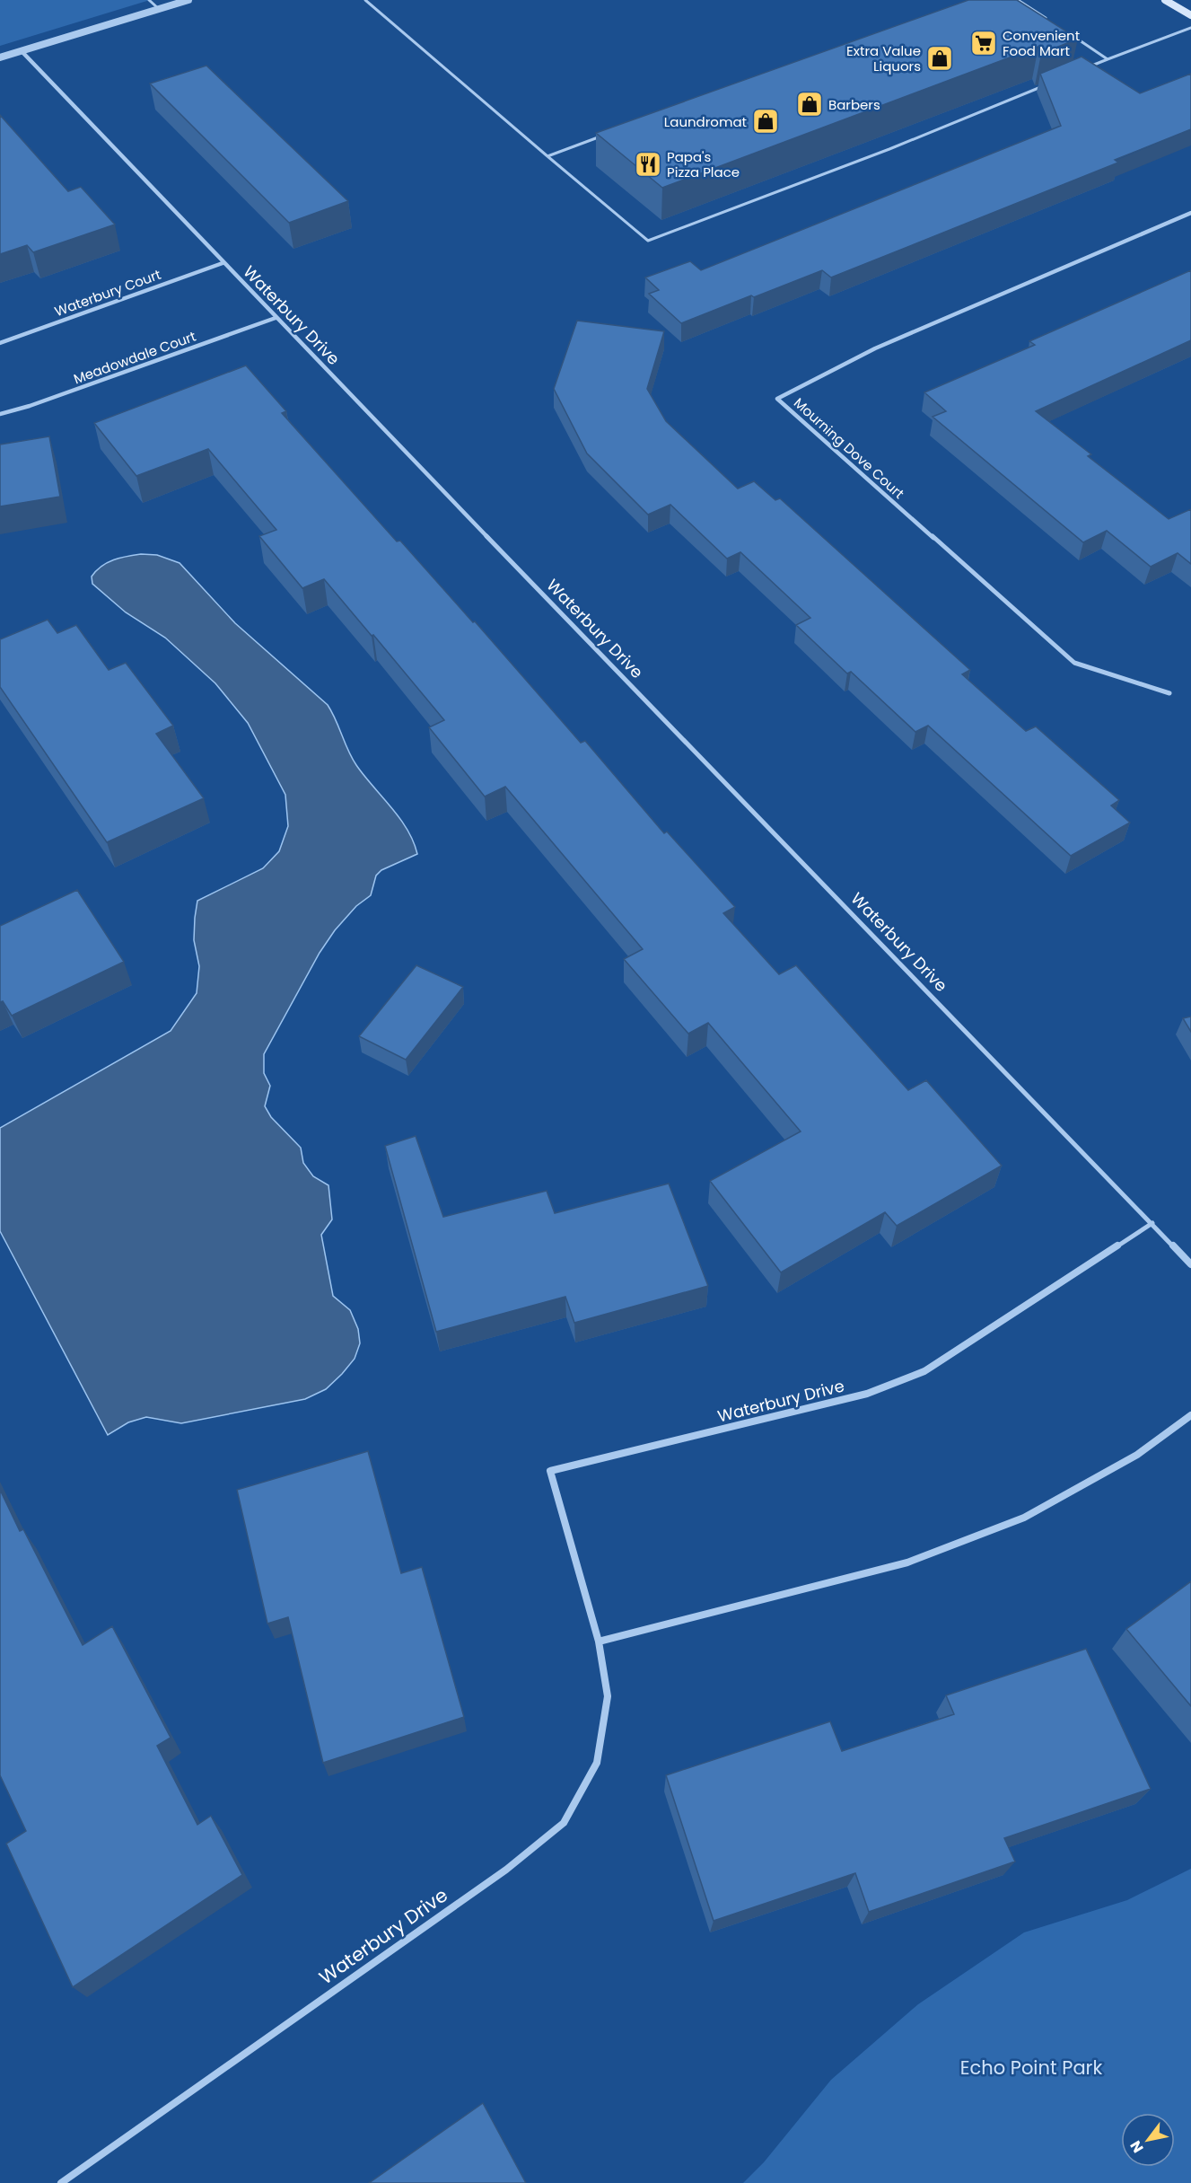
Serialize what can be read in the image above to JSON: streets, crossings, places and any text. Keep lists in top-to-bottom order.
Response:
{
  "streets": {
    "street": [
      "Waterbury Court",
      "Waterbury Drive",
      "Meadowdale Court",
      "Mourning Dove Court"
    ]
  },
  "crossings": [
    ["Waterbury Court", "Waterbury Drive"],
    ["Waterbury Drive", "Meadowdale Court"]
  ],
  "parks": ["Echo Point Park"],
  "places": {
    "supermarket": ["Convenient Food Mart"],
    "shop": ["Extra Value Liquors", "Barbers", "Laundromat"],
    "restaurant": ["Papa's Pizza Place"]
  },
  "north": "bottom left"
}
